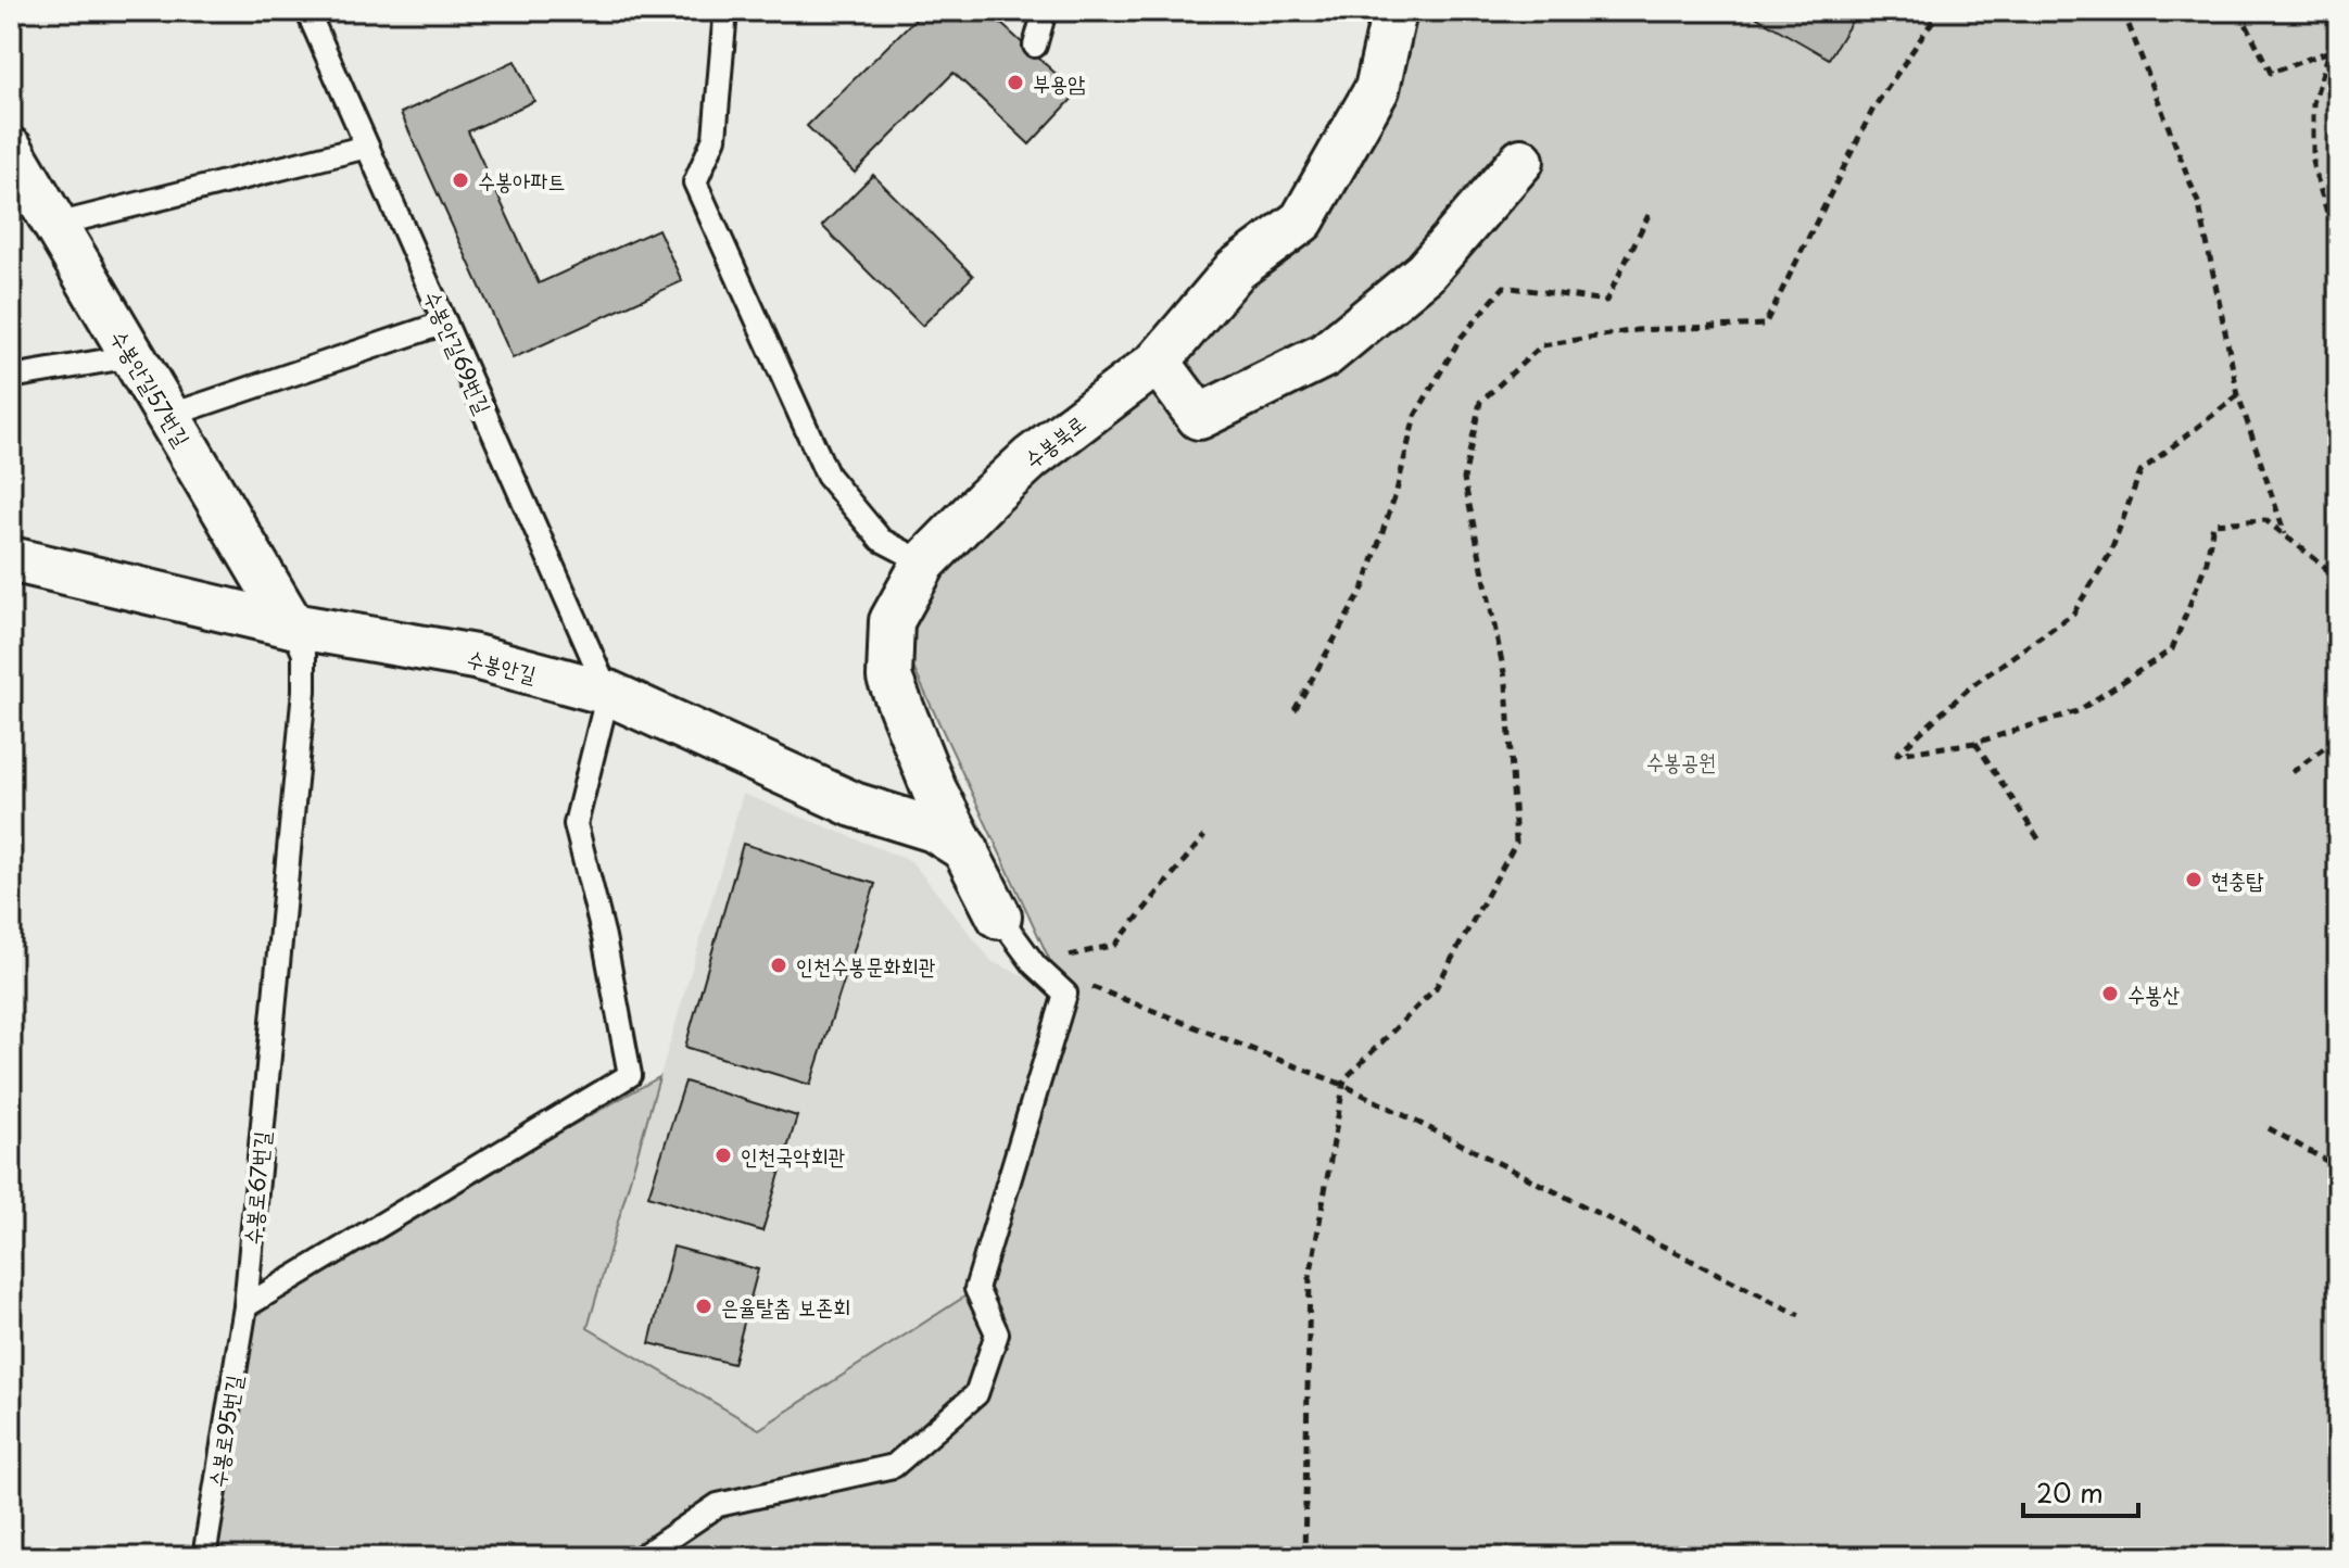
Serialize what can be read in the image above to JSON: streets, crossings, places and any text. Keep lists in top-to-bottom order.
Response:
{
  "streets": {
    "street": ["수봉안길57번길", "수봉북로", "수봉안길"],
    "lane": ["수봉안길69번길", "수봉로67번길", "수봉로95번길"]
  },
  "crossings": [
    ["수봉안길69번길", "수봉안길"],
    ["수봉안길57번길", "수봉안길"],
    ["수봉안길57번길", "수봉로67번길"],
    ["수봉북로", "수봉안길"],
    ["수봉안길", "수봉로67번길"],
    ["수봉로67번길", "수봉로95번길"]
  ],
  "parks": ["수봉공원"],
  "places": [
    "부용암",
    "수봉아파트",
    "현충탑",
    "인천수봉문화회관",
    "수봉산",
    "인천국악회관",
    "은율탈춤 보존회"
  ],
  "scale_bar": "20 m"
}
